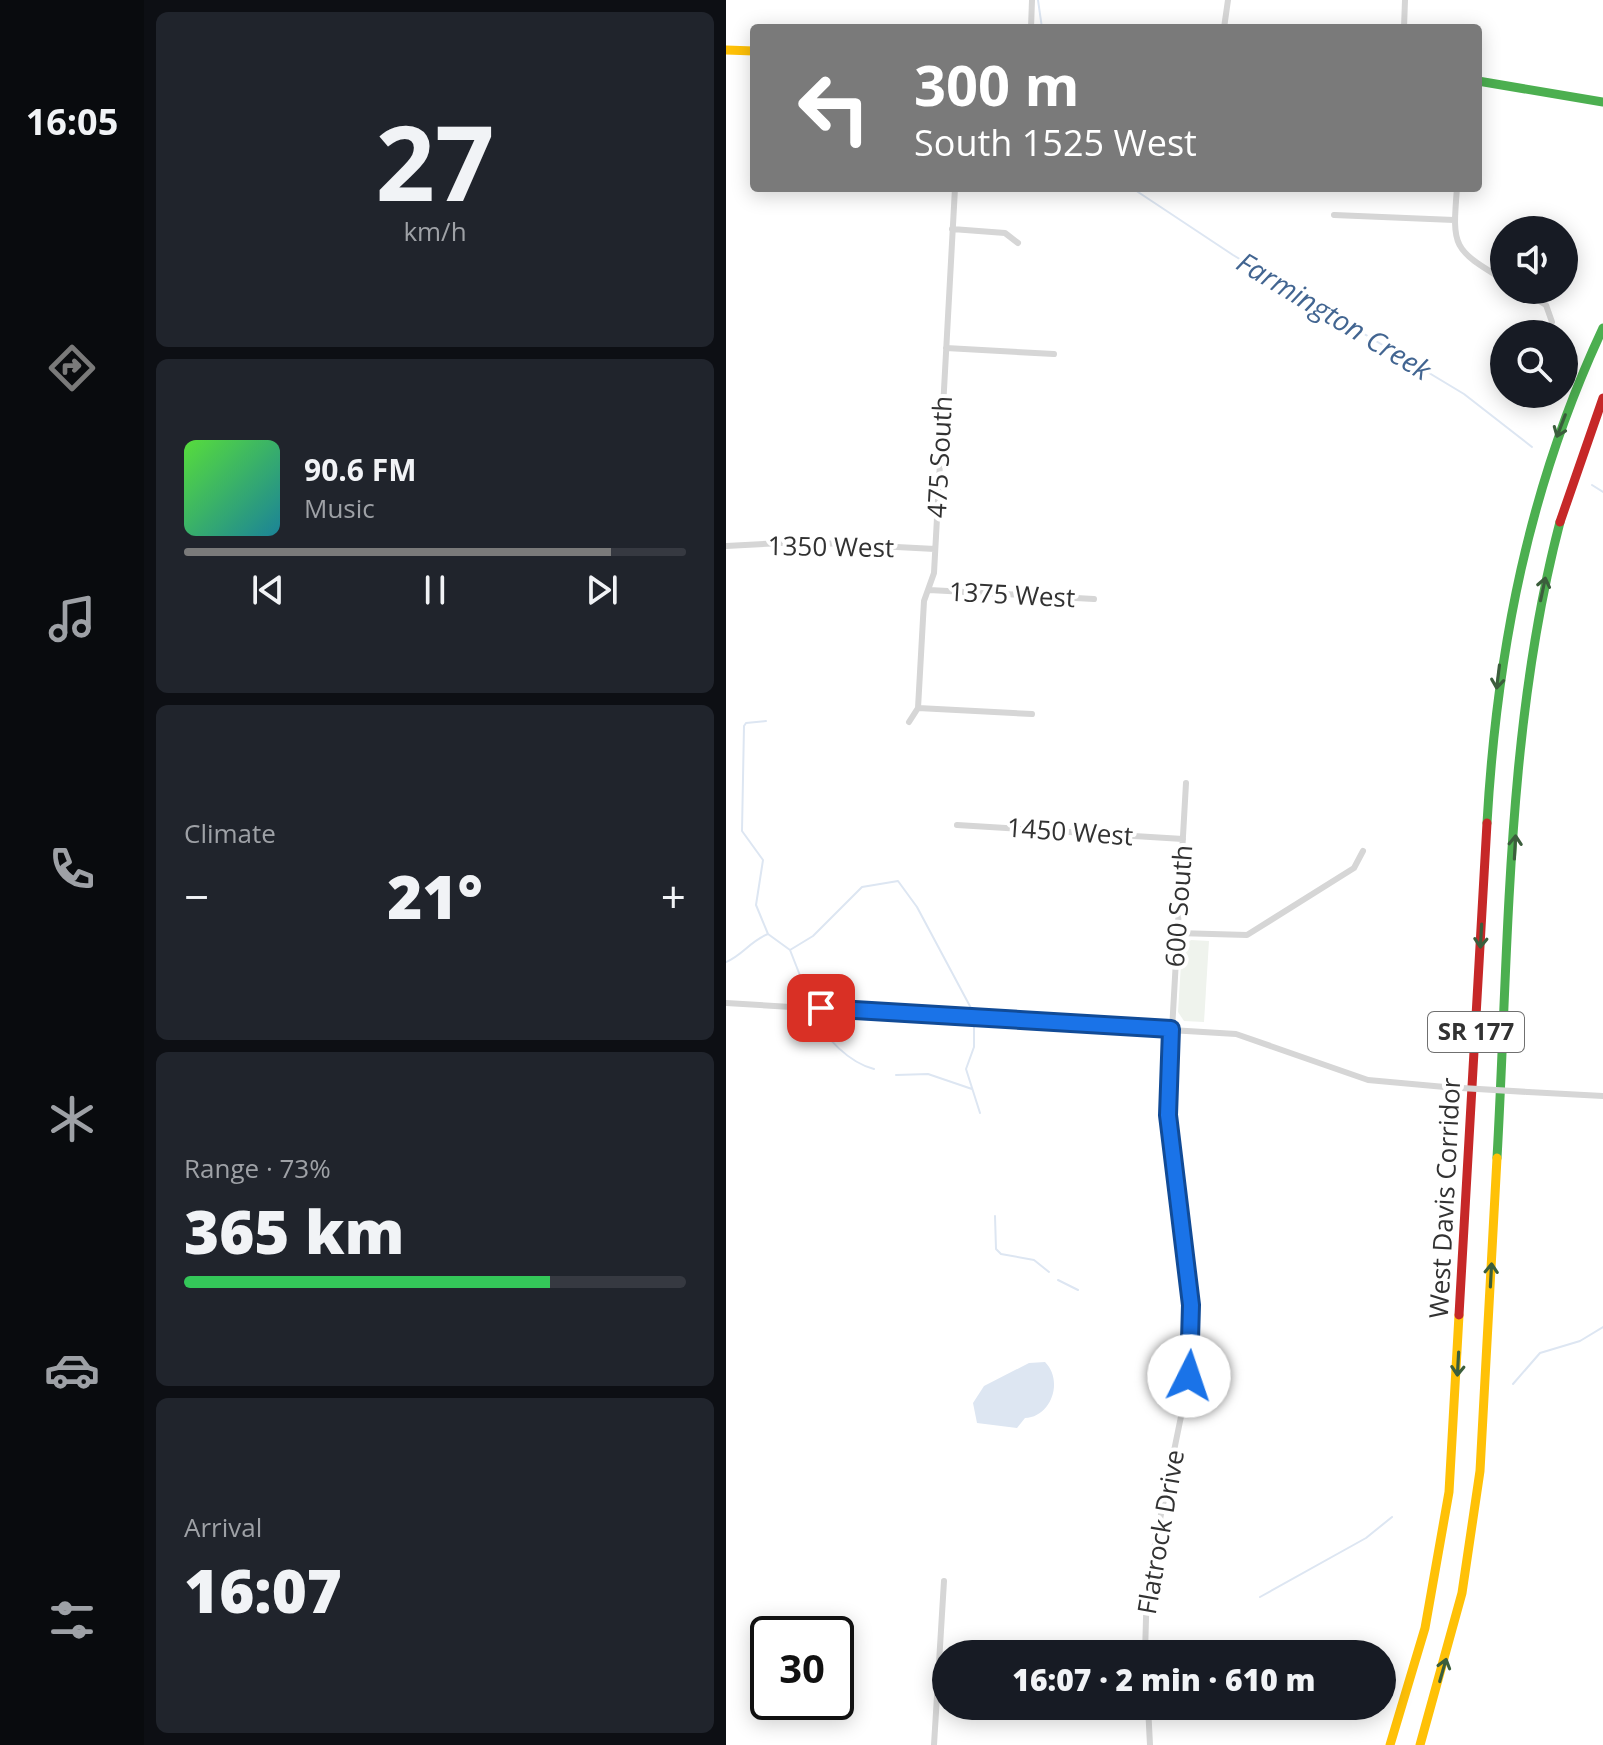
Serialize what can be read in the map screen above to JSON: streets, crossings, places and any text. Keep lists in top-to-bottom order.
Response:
{
  "streets": {
    "main road": ["SR 177", "West Davis Corridor"],
    "street": [
      "475 South",
      "1350 West",
      "1375 West",
      "1450 West",
      "600 South",
      "Flatrock Drive"
    ]
  },
  "crossings": [
    ["475 South", "1350 West"],
    ["475 South", "1375 West"],
    ["1450 West", "600 South"],
    ["600 South", "Flatrock Drive"]
  ],
  "water": ["Farmington Creek"],
  "page": {
    "tabs": "16:05",
    "tile": [
      ["27", "km/h"],
      "Climate",
      ["Range · 73%", "365 km"],
      ["Arrival", "16:07"]
    ],
    "turn": ["300 m", "South 1525 West"],
    "song": ["90.6 FM", "Music"],
    "heat": ["−", "21°", "+"],
    "limit": "30",
    "trip": "16:07 · 2 min · 610 m"
  }
}
